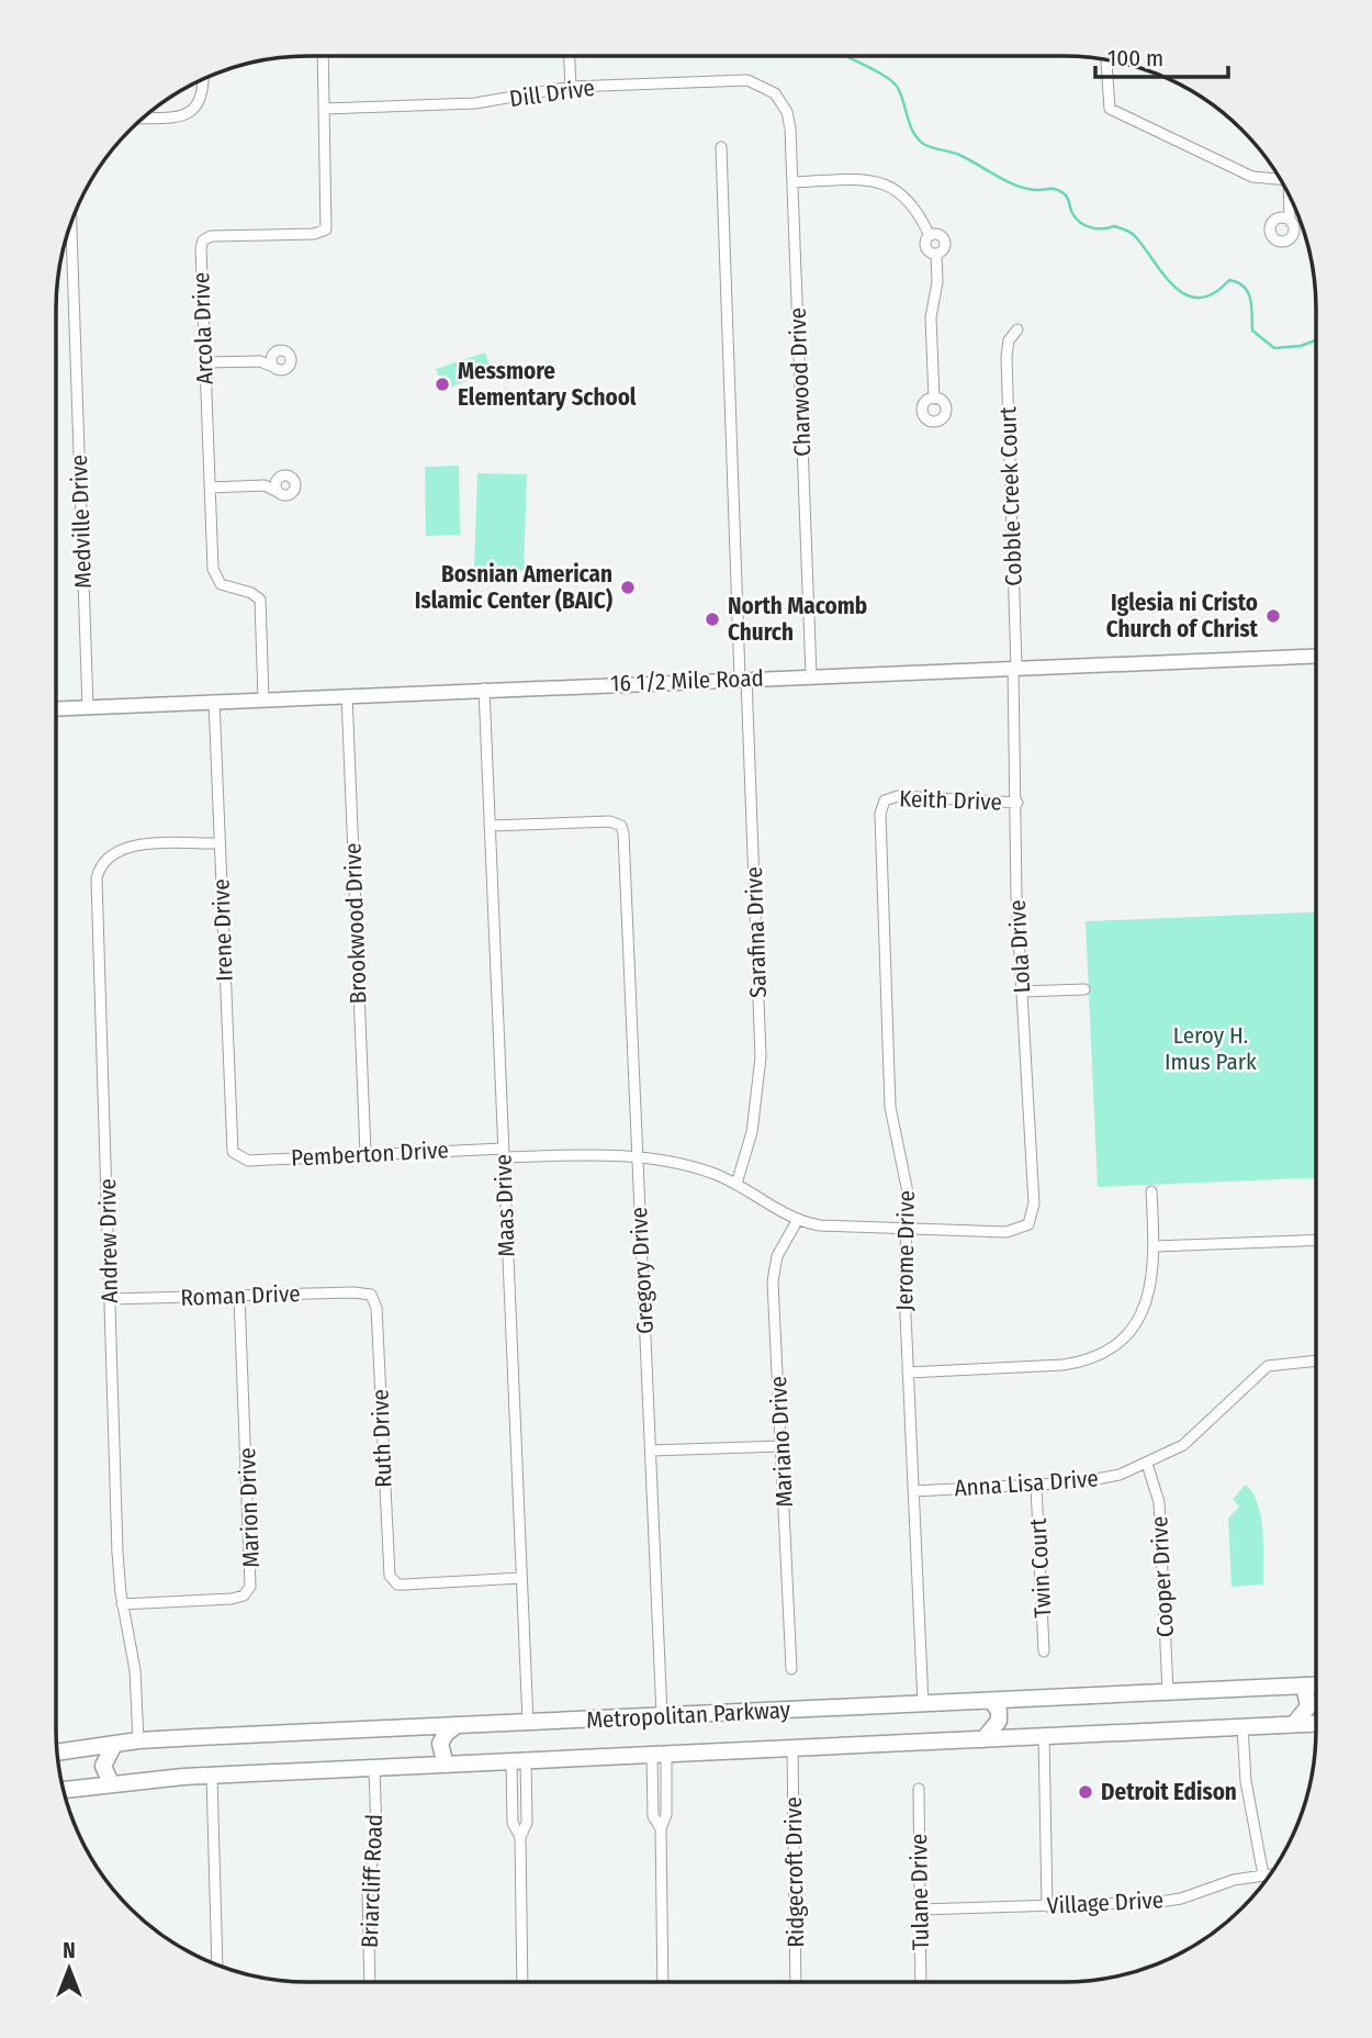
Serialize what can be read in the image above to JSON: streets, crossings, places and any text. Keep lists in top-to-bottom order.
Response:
{
  "streets": {
    "main road": ["Metropolitan Parkway"],
    "street": [
      "Dill Drive",
      "Arcola Drive",
      "Charwood Drive",
      "Cobble Creek Court",
      "Medville Drive",
      "16 1/2 Mile Road",
      "Keith Drive",
      "Brookwood Drive",
      "Irene Drive",
      "Sarafina Drive",
      "Lola Drive",
      "Pemberton Drive",
      "Maas Drive",
      "Andrew Drive",
      "Jerome Drive",
      "Gregory Drive",
      "Roman Drive",
      "Ruth Drive",
      "Mariano Drive",
      "Anna Lisa Drive",
      "Marion Drive",
      "Twin Court",
      "Cooper Drive",
      "Ridgecroft Drive",
      "Briarcliff Road",
      "Tulane Drive",
      "Village Drive"
    ]
  },
  "crossings": [
    ["Dill Drive", "Arcola Drive"],
    ["Dill Drive", "Charwood Drive"],
    ["Arcola Drive", "16 1/2 Mile Road"],
    ["Charwood Drive", "16 1/2 Mile Road"],
    ["Cobble Creek Court", "16 1/2 Mile Road"],
    ["Cobble Creek Court", "Lola Drive"],
    ["Medville Drive", "16 1/2 Mile Road"],
    ["16 1/2 Mile Road", "Brookwood Drive"],
    ["16 1/2 Mile Road", "Irene Drive"],
    ["16 1/2 Mile Road", "Sarafina Drive"],
    ["16 1/2 Mile Road", "Lola Drive"],
    ["16 1/2 Mile Road", "Maas Drive"],
    ["Keith Drive", "Lola Drive"],
    ["Keith Drive", "Jerome Drive"],
    ["Brookwood Drive", "Pemberton Drive"],
    ["Irene Drive", "Pemberton Drive"],
    ["Irene Drive", "Andrew Drive"],
    ["Sarafina Drive", "Pemberton Drive"],
    ["Lola Drive", "Pemberton Drive"],
    ["Pemberton Drive", "Maas Drive"],
    ["Pemberton Drive", "Jerome Drive"],
    ["Pemberton Drive", "Gregory Drive"],
    ["Pemberton Drive", "Mariano Drive"],
    ["Maas Drive", "Gregory Drive"],
    ["Maas Drive", "Ruth Drive"],
    ["Maas Drive", "Metropolitan Parkway"],
    ["Andrew Drive", "Roman Drive"],
    ["Andrew Drive", "Marion Drive"],
    ["Andrew Drive", "Metropolitan Parkway"],
    ["Jerome Drive", "Anna Lisa Drive"],
    ["Jerome Drive", "Metropolitan Parkway"],
    ["Gregory Drive", "Metropolitan Parkway"],
    ["Roman Drive", "Ruth Drive"],
    ["Roman Drive", "Marion Drive"],
    ["Anna Lisa Drive", "Twin Court"],
    ["Anna Lisa Drive", "Cooper Drive"],
    ["Cooper Drive", "Metropolitan Parkway"],
    ["Metropolitan Parkway", "Ridgecroft Drive"],
    ["Metropolitan Parkway", "Briarcliff Road"],
    ["Tulane Drive", "Village Drive"]
  ],
  "parks": ["Leroy H. Imus Park"],
  "places": [
    "Messmore Elementary School",
    "Bosnian American Islamic Center (BAIC)",
    "Iglesia ni Cristo Church of Christ",
    "North Macomb Church",
    "Detroit Edison"
  ],
  "scale_bar": "100 m",
  "north": "top"
}
